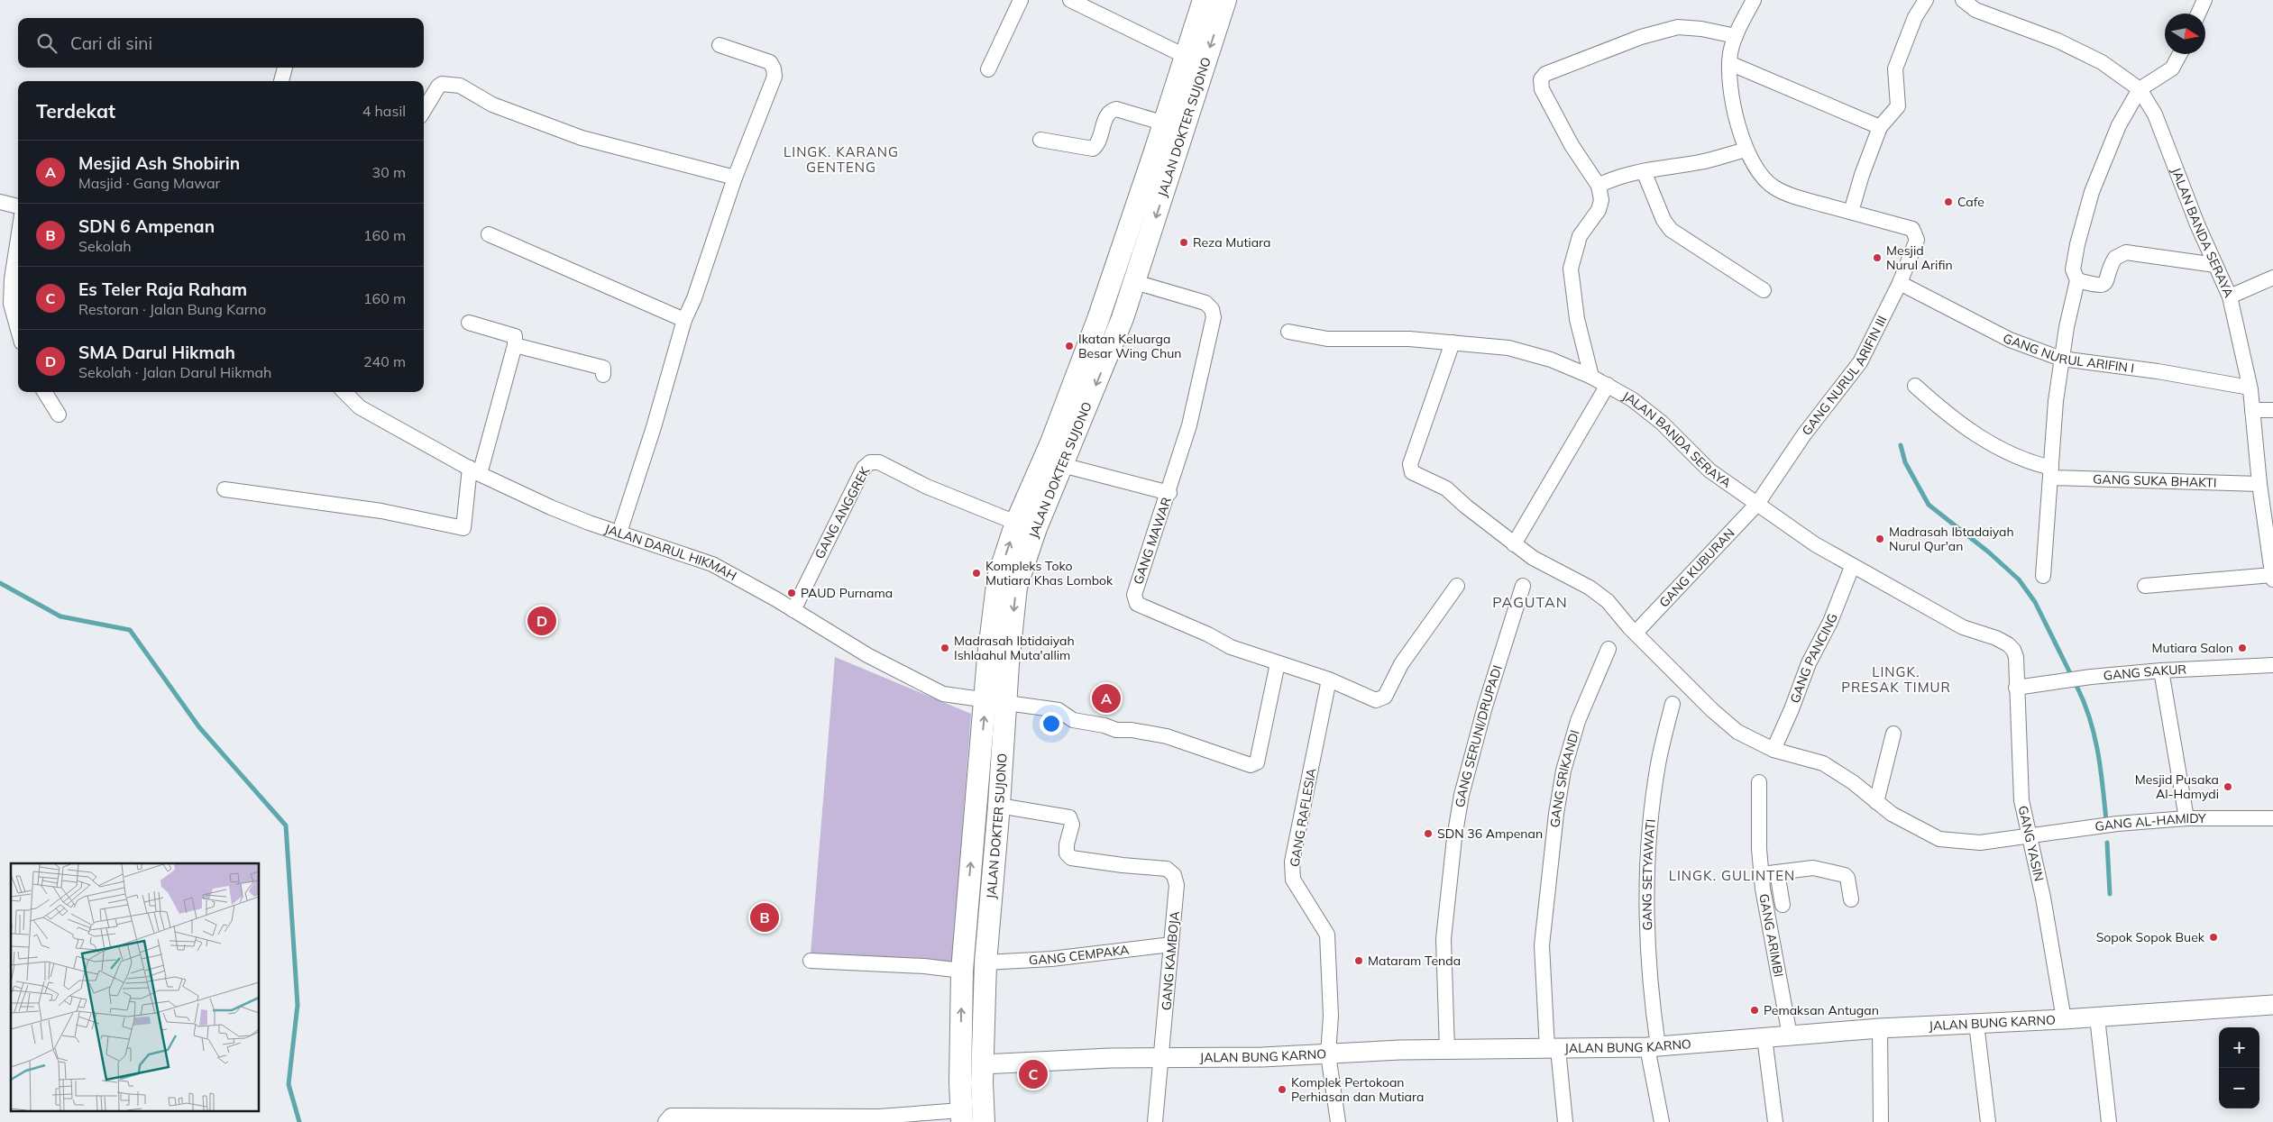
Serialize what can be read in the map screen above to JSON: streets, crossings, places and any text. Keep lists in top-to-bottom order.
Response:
{
  "streets": {
    "highway": ["JALAN DOKTER SUJONO"],
    "main road": ["JALAN BUNG KARNO"],
    "street": [
      "JALAN BANDA SERAYA",
      "GANG NURUL ARIFIN I",
      "GANG NURUL ARIFIN III",
      "GANG SUKA BHAKTI",
      "GANG ANGGREK",
      "GANG MAWAR",
      "JALAN DARUL HIKMAH",
      "GANG KUBURAN",
      "GANG PANCING",
      "GANG SAKUR",
      "GANG SERUNI/DRUPADI",
      "GANG SRIKANDI",
      "GANG RAFLESIA",
      "GANG AL-HAMIDY",
      "GANG YASIN",
      "GANG SETYAWATI",
      "GANG ARIMBI",
      "GANG CEMPAKA",
      "GANG KAMBOJA"
    ]
  },
  "crossings": [
    ["JALAN DOKTER SUJONO", "GANG MAWAR"],
    ["JALAN DOKTER SUJONO", "JALAN DARUL HIKMAH"],
    ["JALAN DOKTER SUJONO", "GANG CEMPAKA"],
    ["JALAN DOKTER SUJONO", "GANG KAMBOJA"],
    ["JALAN DOKTER SUJONO", "JALAN BUNG KARNO"],
    ["JALAN BANDA SERAYA", "GANG NURUL ARIFIN I"],
    ["JALAN BANDA SERAYA", "GANG NURUL ARIFIN III"],
    ["JALAN BANDA SERAYA", "GANG SUKA BHAKTI"],
    ["JALAN BANDA SERAYA", "GANG KUBURAN"],
    ["JALAN BANDA SERAYA", "GANG PANCING"],
    ["JALAN BANDA SERAYA", "GANG AL-HAMIDY"],
    ["JALAN BANDA SERAYA", "GANG YASIN"],
    ["GANG NURUL ARIFIN I", "GANG NURUL ARIFIN III"],
    ["GANG NURUL ARIFIN III", "GANG KUBURAN"],
    ["GANG ANGGREK", "JALAN DARUL HIKMAH"],
    ["GANG MAWAR", "JALAN DARUL HIKMAH"],
    ["GANG MAWAR", "GANG RAFLESIA"],
    ["GANG KUBURAN", "GANG AL-HAMIDY"],
    ["GANG PANCING", "GANG AL-HAMIDY"],
    ["GANG SAKUR", "GANG YASIN"],
    ["GANG SERUNI/DRUPADI", "JALAN BUNG KARNO"],
    ["GANG SRIKANDI", "JALAN BUNG KARNO"],
    ["GANG RAFLESIA", "JALAN BUNG KARNO"],
    ["GANG AL-HAMIDY", "GANG YASIN"],
    ["GANG YASIN", "JALAN BUNG KARNO"],
    ["GANG SETYAWATI", "JALAN BUNG KARNO"],
    ["GANG ARIMBI", "JALAN BUNG KARNO"],
    ["GANG CEMPAKA", "GANG KAMBOJA"],
    ["GANG KAMBOJA", "JALAN BUNG KARNO"]
  ],
  "districts": [
    "LINGK. KARANG GENTENG",
    "PAGUTAN",
    "LINGK. PRESAK TIMUR",
    "LINGK. GULINTEN"
  ],
  "places": [
    "Cafe",
    "Reza Mutiara",
    "Mesjid Nurul Arifin",
    "Ikatan Keluarga Besar Wing Chun",
    "Madrasah Ibtadaiyah Nurul Qur'an",
    "Kompleks Toko Mutiara Khas Lombok",
    "PAUD Purnama",
    "Madrasah Ibtidaiyah Ishlaahul Muta'allim",
    "Mutiara Salon",
    "Mesjid Pusaka Al-Hamydi",
    "SDN 36 Ampenan",
    "Sopok Sopok Buek",
    "Mataram Tenda",
    "Pemaksan Antugan",
    "Komplek Pertokoan Perhiasan dan Mutiara"
  ],
  "north": "right",
  "page": {
    "search": "Cari di sini",
    "heading": ["Terdekat", "4 hasil"],
    "list": [
      {
        "mark": "A",
        "name": "Mesjid Ash Shobirin",
        "note": "Masjid · Gang Mawar",
        "value": "30 m"
      },
      {
        "mark": "B",
        "name": "SDN 6 Ampenan",
        "note": "Sekolah",
        "value": "160 m"
      },
      {
        "mark": "C",
        "name": "Es Teler Raja Raham",
        "note": "Restoran · Jalan Bung Karno",
        "value": "160 m"
      },
      {
        "mark": "D",
        "name": "SMA Darul Hikmah",
        "note": "Sekolah · Jalan Darul Hikmah",
        "value": "240 m"
      }
    ],
    "pins": [
      "D",
      "A",
      "B",
      "C"
    ],
    "map_buttons": ["+", "−"]
  }
}
